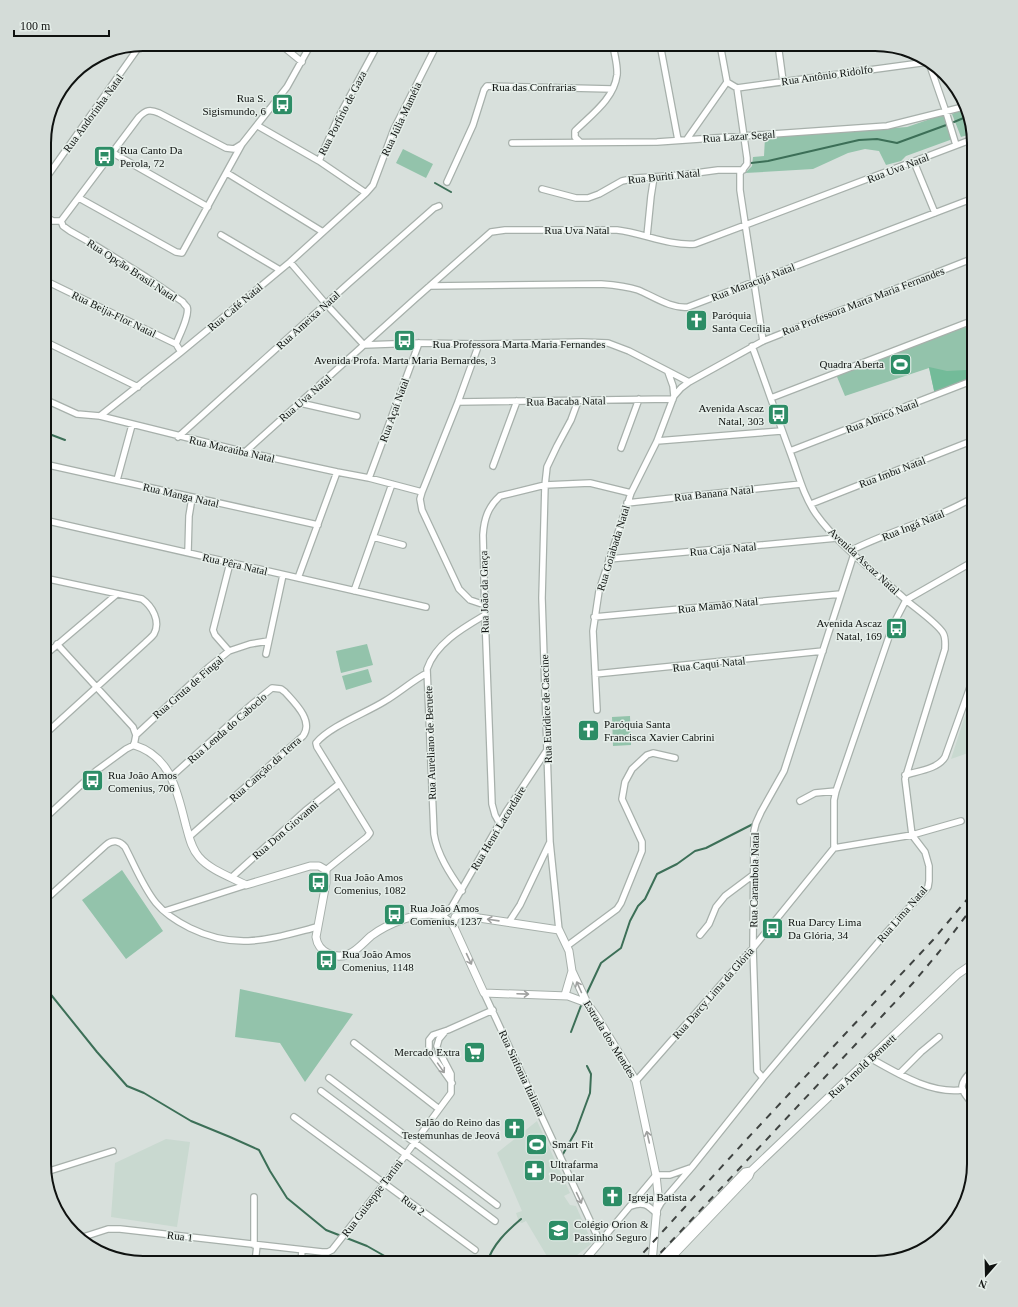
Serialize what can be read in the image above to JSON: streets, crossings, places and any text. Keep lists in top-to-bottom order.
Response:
{
  "streets": {
    "street": [
      "Rua Antônio Ridolfo",
      "Rua das Confrarias",
      "Rua Andorinha Natal",
      "Rua Porfírio de Gaza",
      "Rua Júlia Maméia",
      "Rua Lazar Segal",
      "Rua Uva Natal",
      "Rua Buriti Natal",
      "Rua Opção Brasil Natal",
      "Rua Maracujá Natal",
      "Rua Professora Marta Maria Fernandes",
      "Rua Café Natal",
      "Rua Beija-Flor Natal",
      "Rua Ameixa Natal",
      "Rua Bacaba Natal",
      "Rua Açaí Natal",
      "Rua Abricó Natal",
      "Rua Macaúba Natal",
      "Rua Imbu Natal",
      "Rua Banana Natal",
      "Rua Manga Natal",
      "Rua Ingá Natal",
      "Rua Goiabada Natal",
      "Rua Caja Natal",
      "Avenida Ascaz Natal",
      "Rua Pêra Natal",
      "Rua João da Graça",
      "Rua Mamão Natal",
      "Rua Caqui Natal",
      "Rua Gruta de Fingal",
      "Rua Euridice de Caccine",
      "Rua Lenda do Caboclo",
      "Rua Aureliano de Beruete",
      "Rua Canção da Terra",
      "Rua Henri Lacordaire",
      "Rua Don Giovanni",
      "Rua Carambola Natal",
      "Rua Lima Natal",
      "Rua Darcy Lima da Glória",
      "Estrada dos Mendes",
      "Rua Arnold Bennett",
      "Rua Sinfonia Italiana",
      "Rua Guiseppe Tartini",
      "Rua 2",
      "Rua 1"
    ]
  },
  "crossings": [
    ["Rua Júlia Maméia", "Rua Café Natal"],
    ["Rua Uva Natal", "Rua Maracujá Natal"],
    ["Rua Uva Natal", "Rua Professora Marta Maria Fernandes"],
    ["Rua Uva Natal", "Rua Macaúba Natal"],
    ["Rua Opção Brasil Natal", "Rua Beija-Flor Natal"],
    ["Rua Professora Marta Maria Fernandes", "Rua Açaí Natal"],
    ["Rua Professora Marta Maria Fernandes", "Rua Goiabada Natal"],
    ["Rua Professora Marta Maria Fernandes", "Avenida Ascaz Natal"],
    ["Rua Café Natal", "Rua Macaúba Natal"],
    ["Rua Ameixa Natal", "Rua Macaúba Natal"],
    ["Rua Bacaba Natal", "Rua Goiabada Natal"],
    ["Rua Bacaba Natal", "Rua Euridice de Caccine"],
    ["Rua Açaí Natal", "Rua Macaúba Natal"],
    ["Rua Abricó Natal", "Avenida Ascaz Natal"],
    ["Rua Imbu Natal", "Avenida Ascaz Natal"],
    ["Rua Banana Natal", "Rua Goiabada Natal"],
    ["Rua Banana Natal", "Avenida Ascaz Natal"],
    ["Rua Ingá Natal", "Avenida Ascaz Natal"],
    ["Rua Ingá Natal", "Rua Carambola Natal"],
    ["Rua Goiabada Natal", "Rua Caja Natal"],
    ["Rua Goiabada Natal", "Rua João da Graça"],
    ["Rua Goiabada Natal", "Rua Mamão Natal"],
    ["Rua Goiabada Natal", "Rua Caqui Natal"],
    ["Rua Caja Natal", "Avenida Ascaz Natal"],
    ["Avenida Ascaz Natal", "Rua Carambola Natal"],
    ["Avenida Ascaz Natal", "Rua Lima Natal"],
    ["Avenida Ascaz Natal", "Rua Darcy Lima da Glória"],
    ["Rua João da Graça", "Rua Euridice de Caccine"],
    ["Rua João da Graça", "Rua Aureliano de Beruete"],
    ["Rua João da Graça", "Rua Henri Lacordaire"],
    ["Rua Mamão Natal", "Rua Carambola Natal"],
    ["Rua Caqui Natal", "Rua Carambola Natal"],
    ["Rua Euridice de Caccine", "Rua Henri Lacordaire"],
    ["Rua Euridice de Caccine", "Estrada dos Mendes"],
    ["Rua Lenda do Caboclo", "Rua Canção da Terra"],
    ["Rua Aureliano de Beruete", "Rua Henri Lacordaire"],
    ["Rua Carambola Natal", "Rua Lima Natal"],
    ["Rua Carambola Natal", "Rua Darcy Lima da Glória"],
    ["Rua Lima Natal", "Estrada dos Mendes"],
    ["Rua Darcy Lima da Glória", "Estrada dos Mendes"],
    ["Rua Guiseppe Tartini", "Rua 2"],
    ["Rua Guiseppe Tartini", "Rua 1"]
  ],
  "one_way": ["Rua Sinfonia Italiana"],
  "places": {
    "bus stop": [
      "Rua S. Sigismundo, 6",
      "Rua Canto Da Perola, 72",
      "Avenida Profa. Marta Maria Bernardes, 3",
      "Avenida Ascaz Natal, 303",
      "Avenida Ascaz Natal, 169",
      "Rua João Amos Comenius, 706",
      "Rua João Amos Comenius, 1082",
      "Rua João Amos Comenius, 1237",
      "Rua Darcy Lima Da Glória, 34",
      "Rua João Amos Comenius, 1148"
    ],
    "church": [
      "Paróquia Santa Cecília",
      "Paróquia Santa Francisca Xavier Cabrini",
      "Salão do Reino das Testemunhas de Jeová",
      "Igreja Batista"
    ],
    "sports": ["Quadra Aberta", "Smart Fit"],
    "supermarket": ["Mercado Extra"],
    "pharmacy": ["Ultrafarma Popular"],
    "school or university": ["Colégio Orion & Passinho Seguro"]
  },
  "scale_bar": "100 m",
  "north": "bottom"
}
